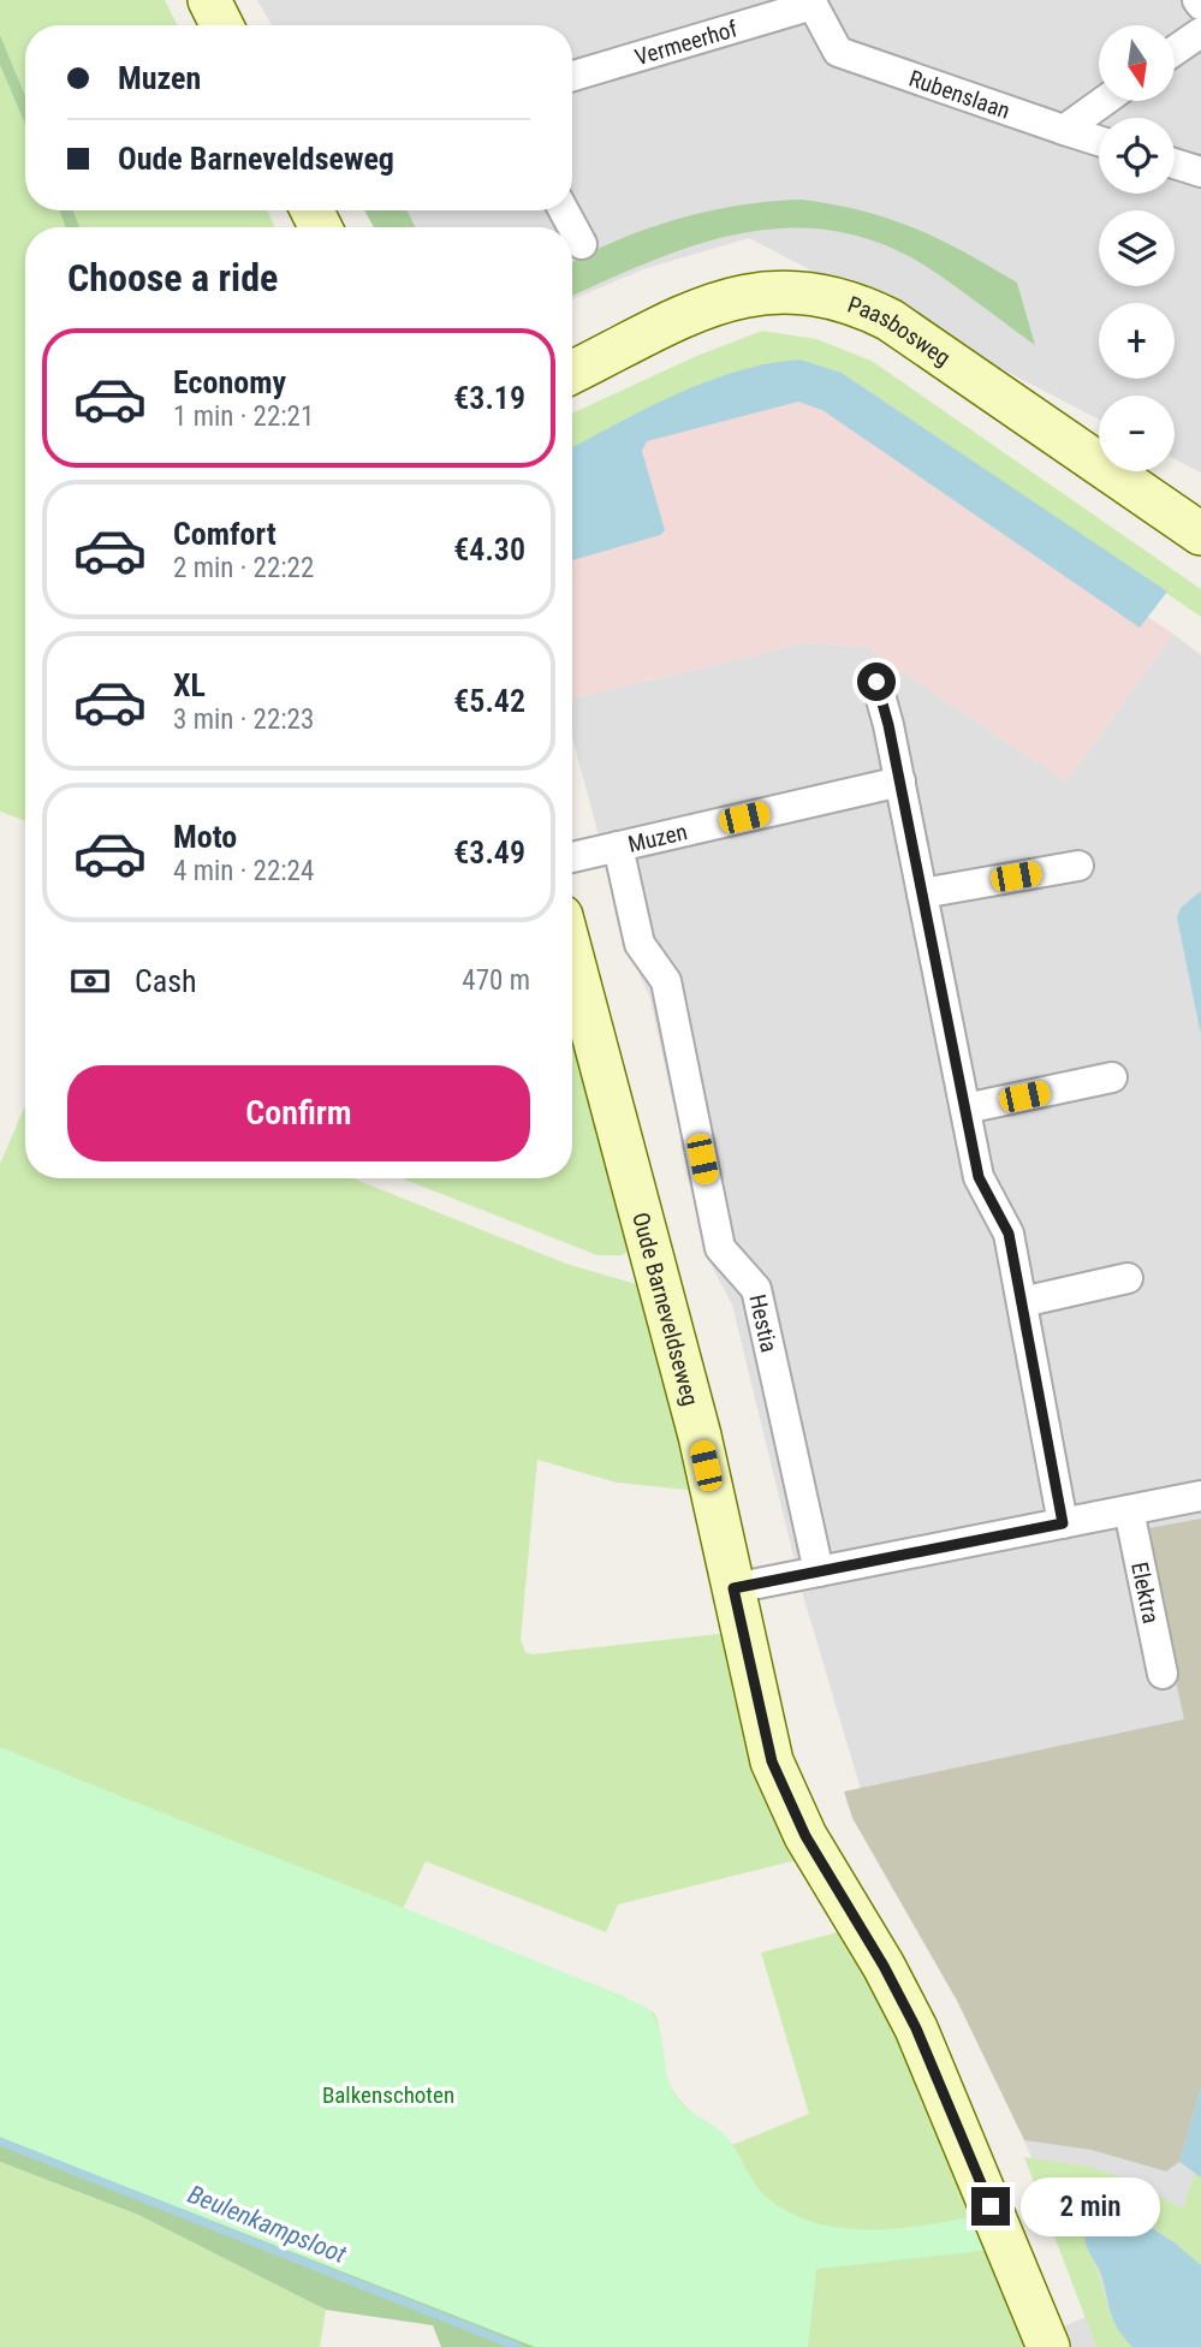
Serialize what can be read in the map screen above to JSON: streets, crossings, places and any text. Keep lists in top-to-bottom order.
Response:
{
  "streets": {
    "street": [
      "Vermeerhof",
      "Rubenslaan",
      "Paasbosweg",
      "Muzen",
      "Oude Barneveldseweg",
      "Hestia",
      "Elektra"
    ]
  },
  "crossings": [
    ["Vermeerhof", "Rubenslaan"],
    ["Muzen", "Hestia"]
  ],
  "water": ["Beulenkampsloot"],
  "parks": ["Balkenschoten"],
  "north": "bottom",
  "page": {
    "map_buttons": ["+", "−"],
    "banner": ["Muzen", "Oude Barneveldseweg"],
    "heading": "Choose a ride",
    "list": [
      {
        "name": "Economy",
        "note": "1 min · 22:21",
        "value": "€3.19"
      },
      {
        "name": "Comfort",
        "note": "2 min · 22:22",
        "value": "€4.30"
      },
      {
        "name": "XL",
        "note": "3 min · 22:23",
        "value": "€5.42"
      },
      {
        "name": "Moto",
        "note": "4 min · 22:24",
        "value": "€3.49"
      }
    ],
    "pay": ["Cash", "470 m"],
    "buttons": "Confirm",
    "bubble": "2 min"
  }
}
